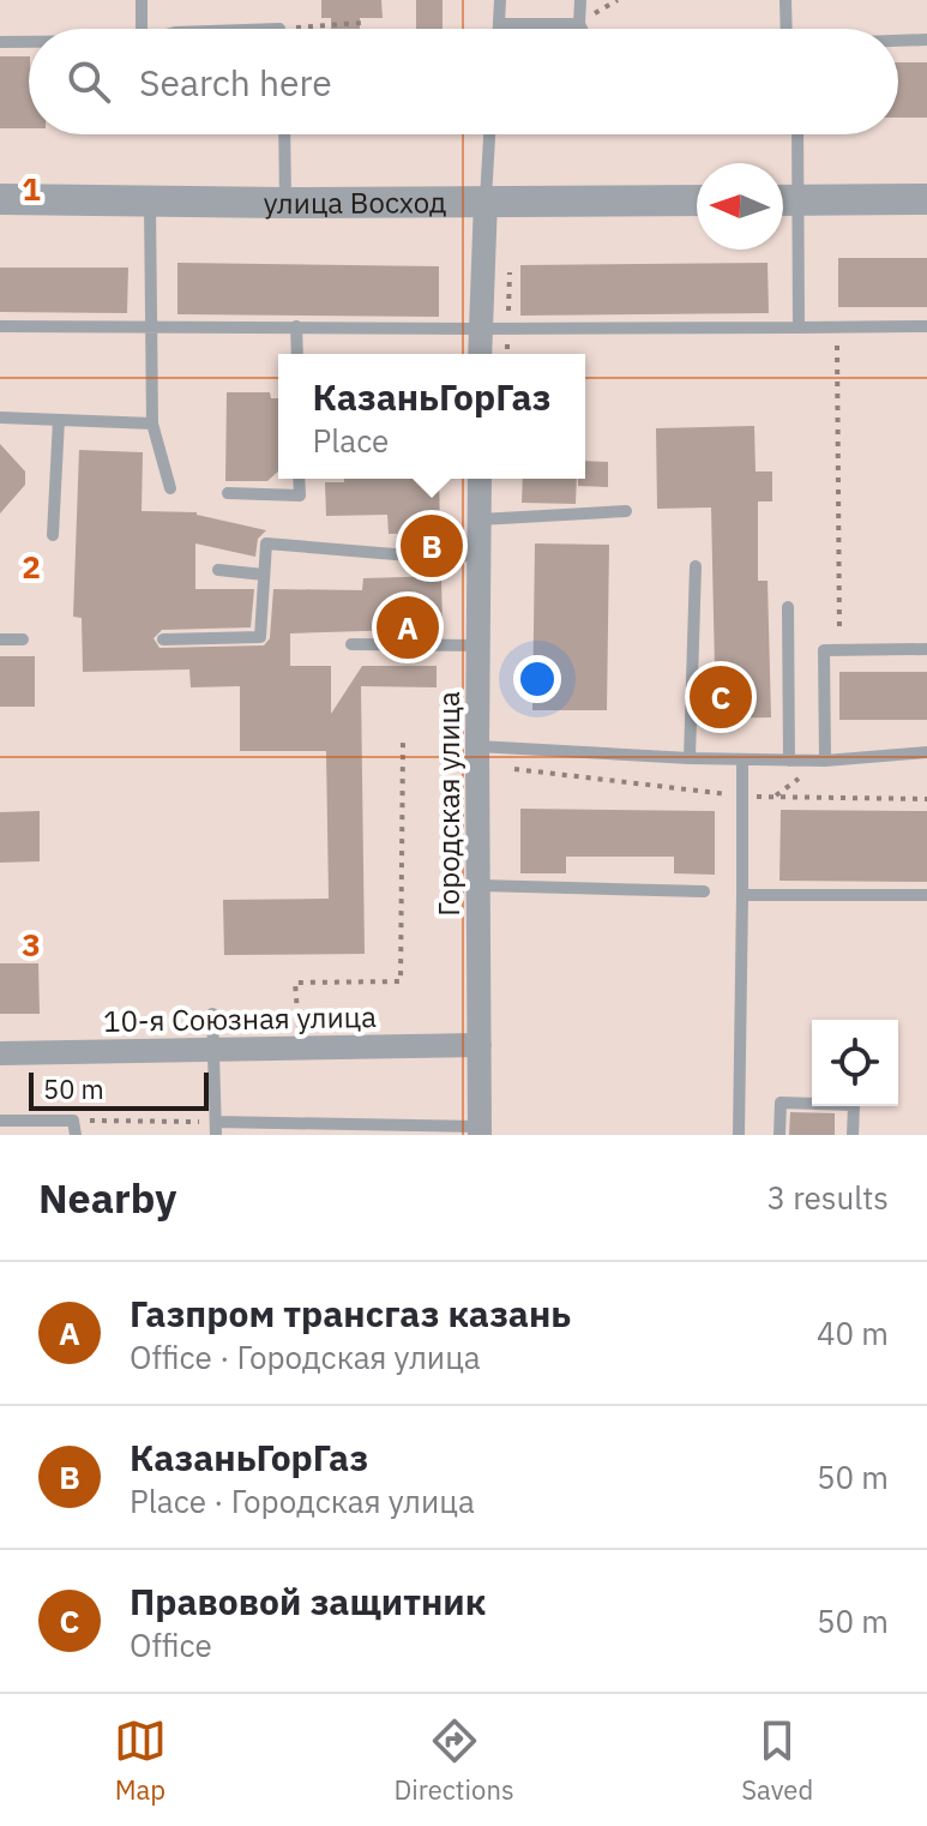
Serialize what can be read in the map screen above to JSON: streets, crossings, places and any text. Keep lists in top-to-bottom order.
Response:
{
  "streets": {
    "street": ["улица Восход", "Городская улица", "10-я Союзная улица"]
  },
  "crossings": [
    ["Городская улица", "10-я Союзная улица"]
  ],
  "scale_bar": "50 m",
  "north": "left",
  "page": {
    "search": "Search here",
    "popup": ["КазаньГорГаз", "Place"],
    "pins": ["B", "A", "C"],
    "scale": "50 m",
    "heading": ["Nearby", "3 results"],
    "list": [
      {
        "mark": "A",
        "name": "Газпром трансгаз казань",
        "note": "Office · Городская улица",
        "value": "40 m"
      },
      {
        "mark": "B",
        "name": "КазаньГорГаз",
        "note": "Place · Городская улица",
        "value": "50 m"
      },
      {
        "mark": "C",
        "name": "Правовой защитник",
        "note": "Office",
        "value": "50 m"
      }
    ],
    "nav": ["Map", "Directions", "Saved"]
  },
  "grid": {
    "rows": ["1", "2", "3"]
  }
}
